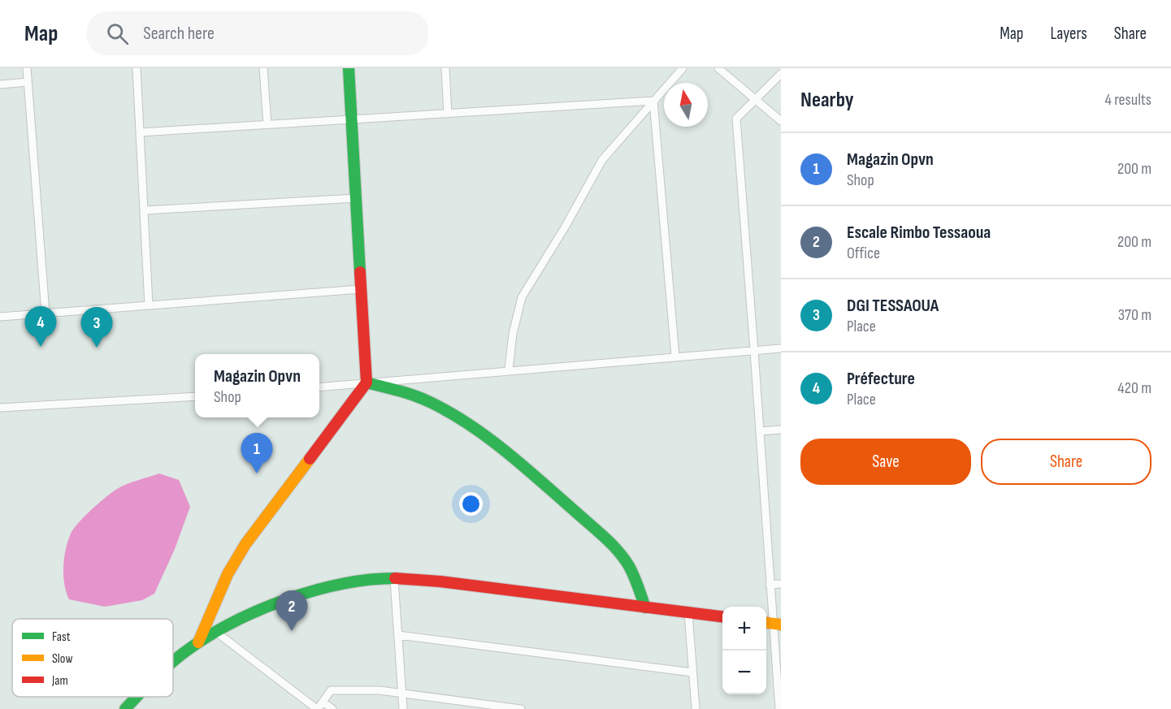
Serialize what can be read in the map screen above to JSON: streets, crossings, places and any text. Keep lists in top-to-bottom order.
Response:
{
  "legend": ["Fast", "Slow", "Jam"],
  "north": "top",
  "page": {
    "header": "Map",
    "search": "Search here",
    "nav": ["Map", "Layers", "Share"],
    "heading": ["Nearby", "4 results"],
    "list": [
      {
        "mark": "1",
        "name": "Magazin Opvn",
        "note": "Shop",
        "value": "200 m"
      },
      {
        "mark": "2",
        "name": "Escale Rimbo Tessaoua",
        "note": "Office",
        "value": "200 m"
      },
      {
        "mark": "3",
        "name": "DGI TESSAOUA",
        "note": "Place",
        "value": "370 m"
      },
      {
        "mark": "4",
        "name": "Préfecture",
        "note": "Place",
        "value": "420 m"
      }
    ],
    "pins": [
      "4",
      "3",
      "1",
      "2"
    ],
    "popup": ["Magazin Opvn", "Shop"],
    "buttons": ["Save", "Share"],
    "map_buttons": ["+", "−"]
  }
}
